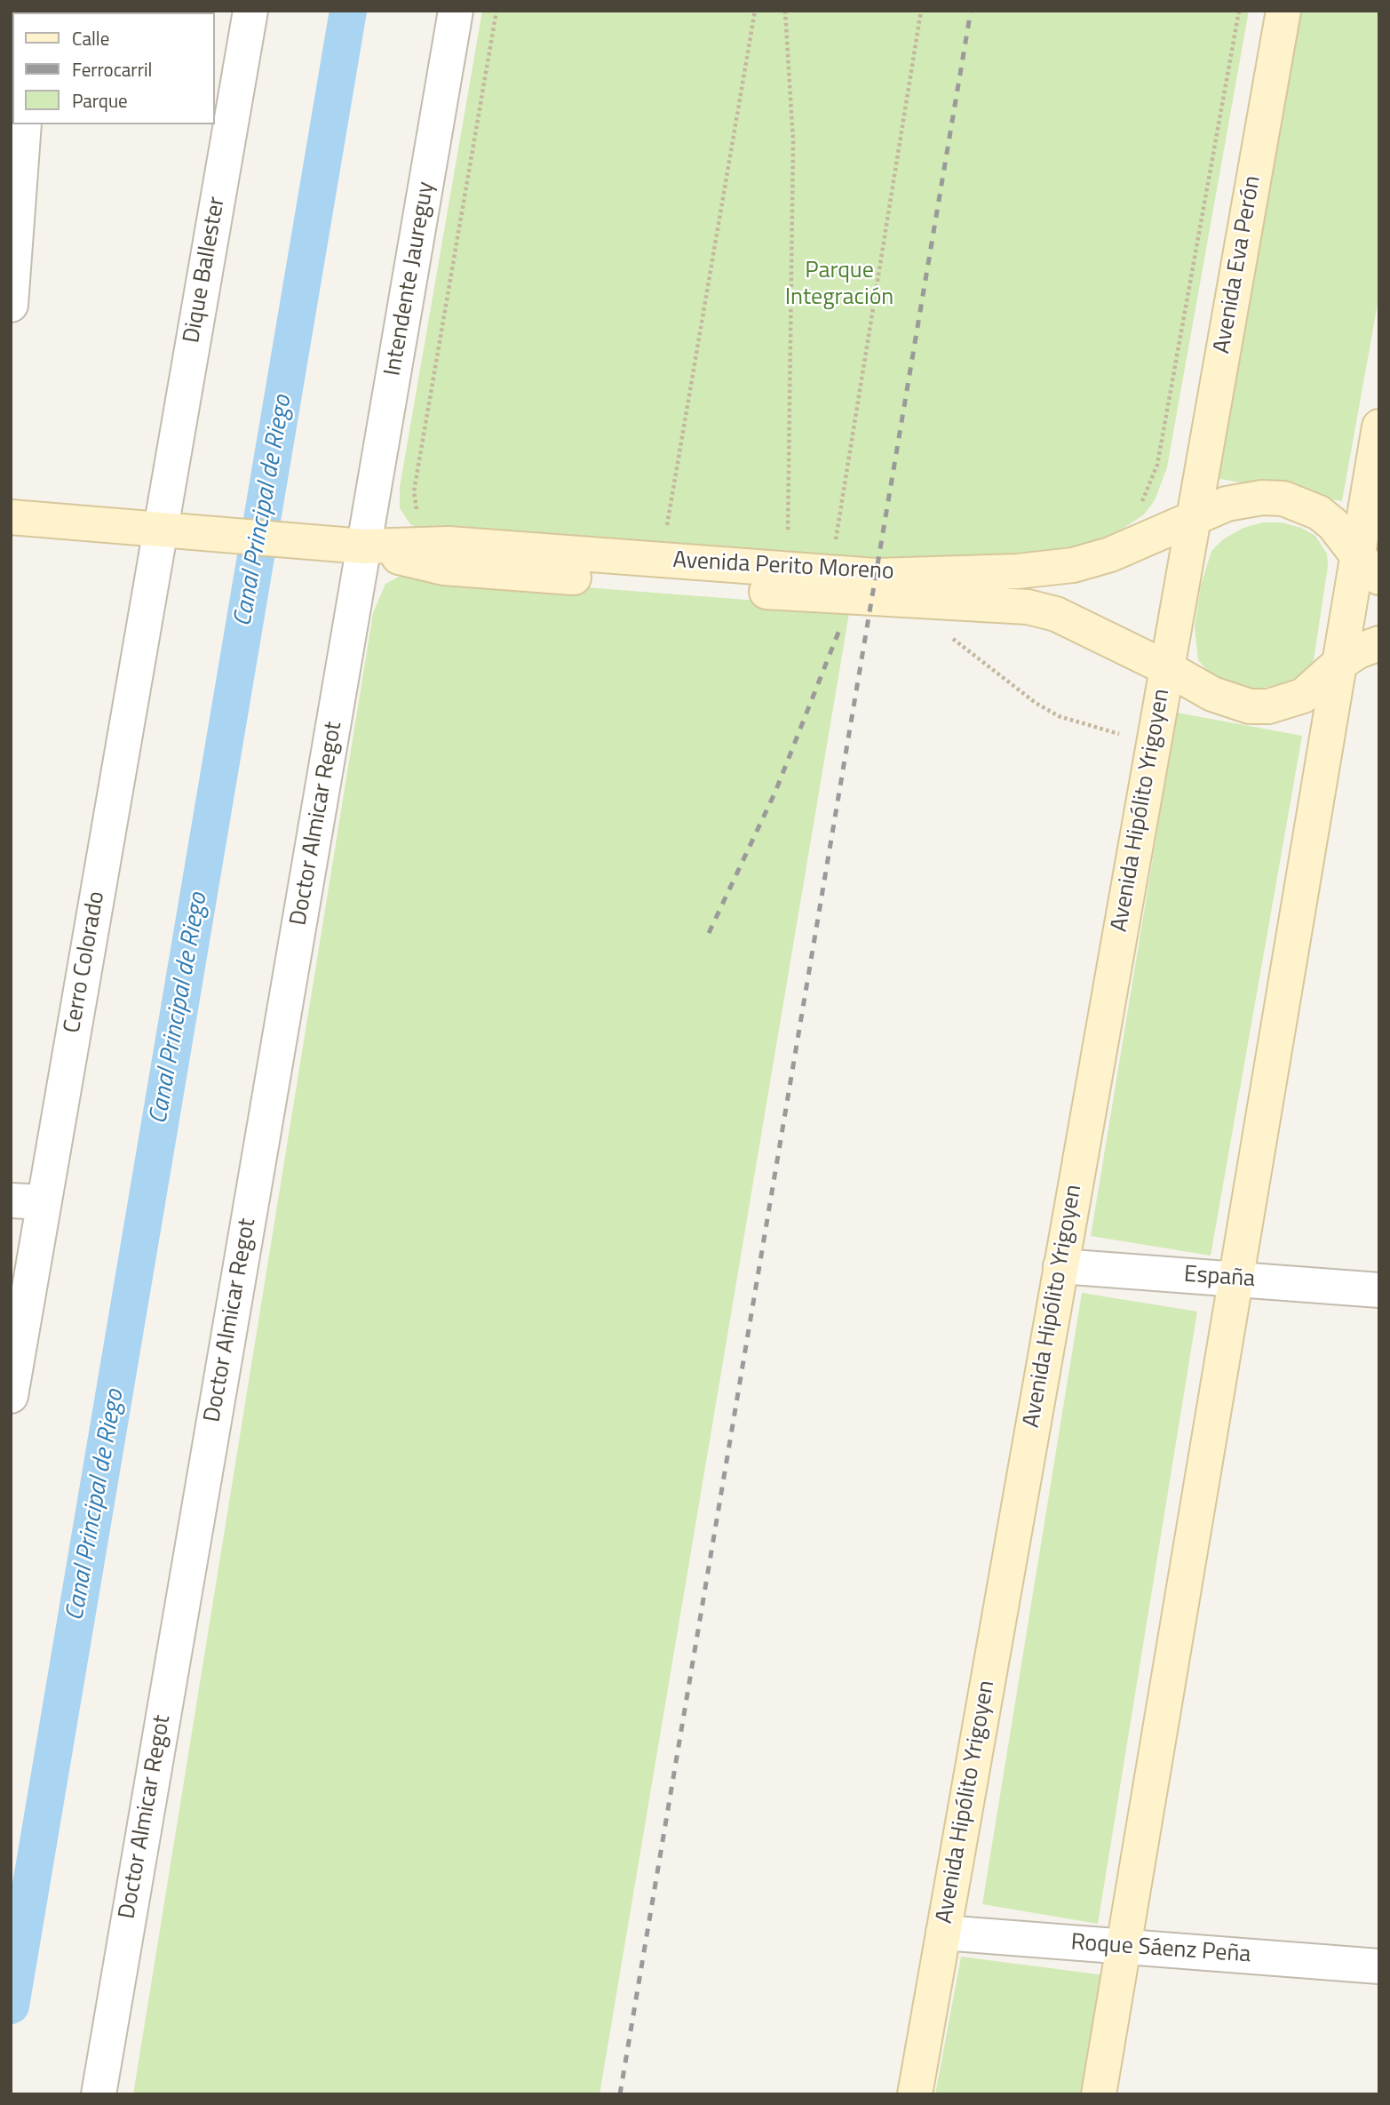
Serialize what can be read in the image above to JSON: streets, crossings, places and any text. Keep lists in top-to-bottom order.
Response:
{
  "streets": {
    "main road": ["Avenida Eva Perón", "Avenida Perito Moreno", "Avenida Hipólito Yrigoyen"],
    "street": [
      "Dique Ballester",
      "Intendente Jaureguy",
      "Doctor Almicar Regot",
      "Cerro Colorado",
      "España",
      "Roque Sáenz Peña"
    ]
  },
  "crossings": [
    ["Avenida Eva Perón", "Avenida Perito Moreno"],
    ["Avenida Eva Perón", "Avenida Hipólito Yrigoyen"],
    ["Dique Ballester", "Avenida Perito Moreno"],
    ["Dique Ballester", "Cerro Colorado"],
    ["Intendente Jaureguy", "Avenida Perito Moreno"],
    ["Intendente Jaureguy", "Doctor Almicar Regot"],
    ["Avenida Perito Moreno", "Avenida Hipólito Yrigoyen"],
    ["Avenida Perito Moreno", "Doctor Almicar Regot"],
    ["Avenida Perito Moreno", "Cerro Colorado"],
    ["Avenida Hipólito Yrigoyen", "España"],
    ["Avenida Hipólito Yrigoyen", "Roque Sáenz Peña"]
  ],
  "water": ["Canal Principal de Riego"],
  "parks": ["Parque Integración"],
  "legend": ["Calle", "Ferrocarril", "Parque"]
}
